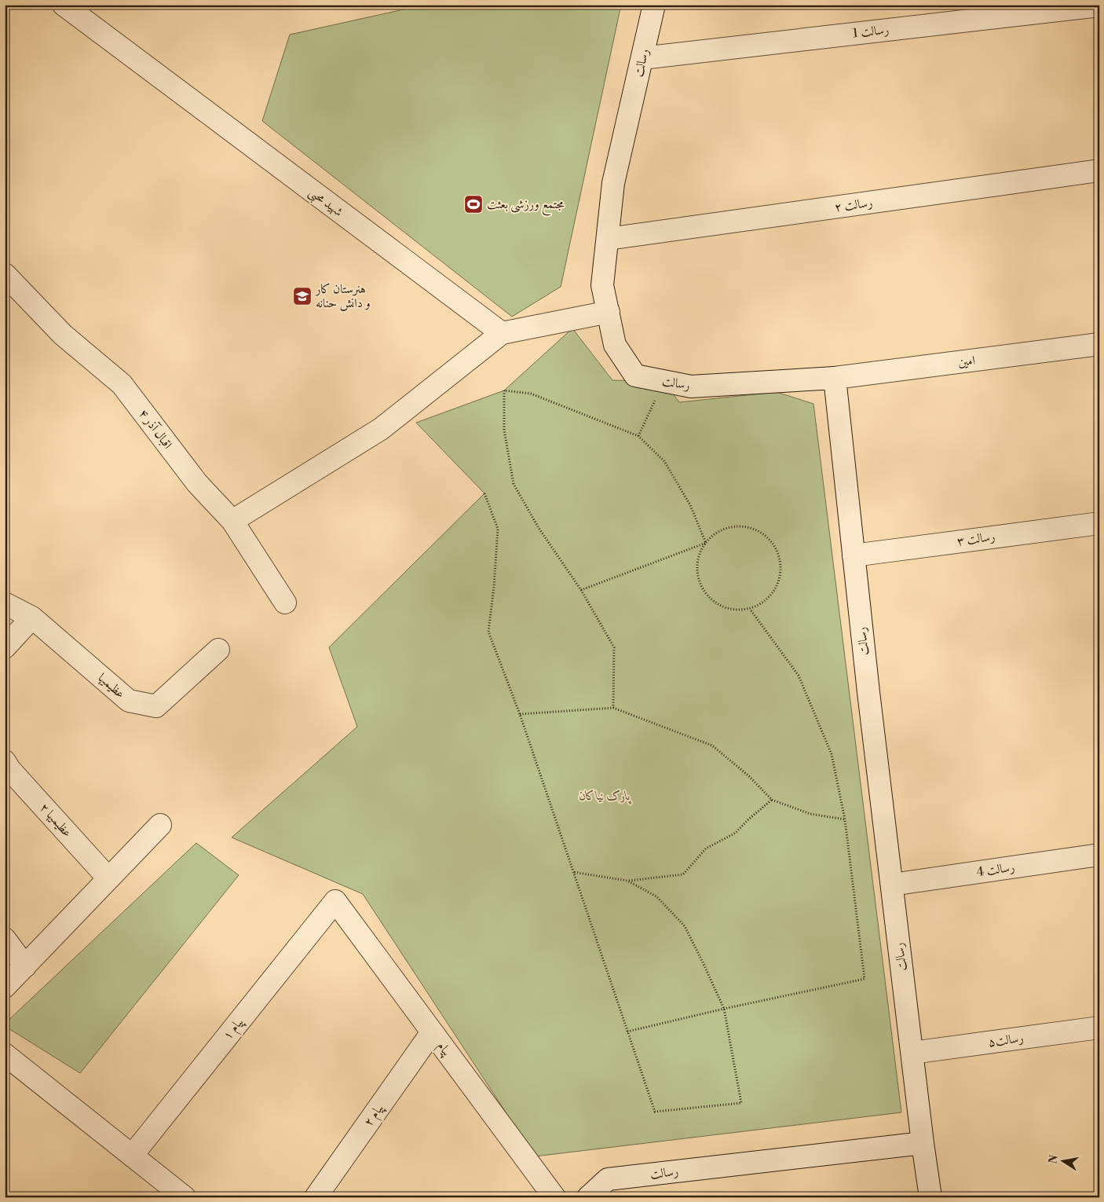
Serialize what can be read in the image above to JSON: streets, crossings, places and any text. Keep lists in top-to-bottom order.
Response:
{
  "streets": {
    "street": [
      "رسالت 1",
      "رسالت",
      "شهید محبی",
      "رسالت ۲",
      "امین",
      "اقبال آذر ۴",
      "رسالت ۳",
      "عظیمیها",
      "عظیمیها ۲",
      "رسالت 4",
      "پیام ۱",
      "رسالت۵",
      "پیام",
      "پیام ۲"
    ]
  },
  "crossings": [
    ["رسالت 1", "رسالت"],
    ["رسالت", "رسالت ۲"],
    ["رسالت", "امین"],
    ["رسالت", "رسالت ۳"],
    ["رسالت", "رسالت 4"],
    ["رسالت", "رسالت۵"],
    ["پیام ۱", "پیام"],
    ["پیام", "پیام ۲"]
  ],
  "parks": ["پارک نیاکان"],
  "places": {
    "sports": ["مجتمع ورزشی بعثت"],
    "school or university": ["هنرستان کار و دانش حنانه"]
  },
  "north": "left"
}
